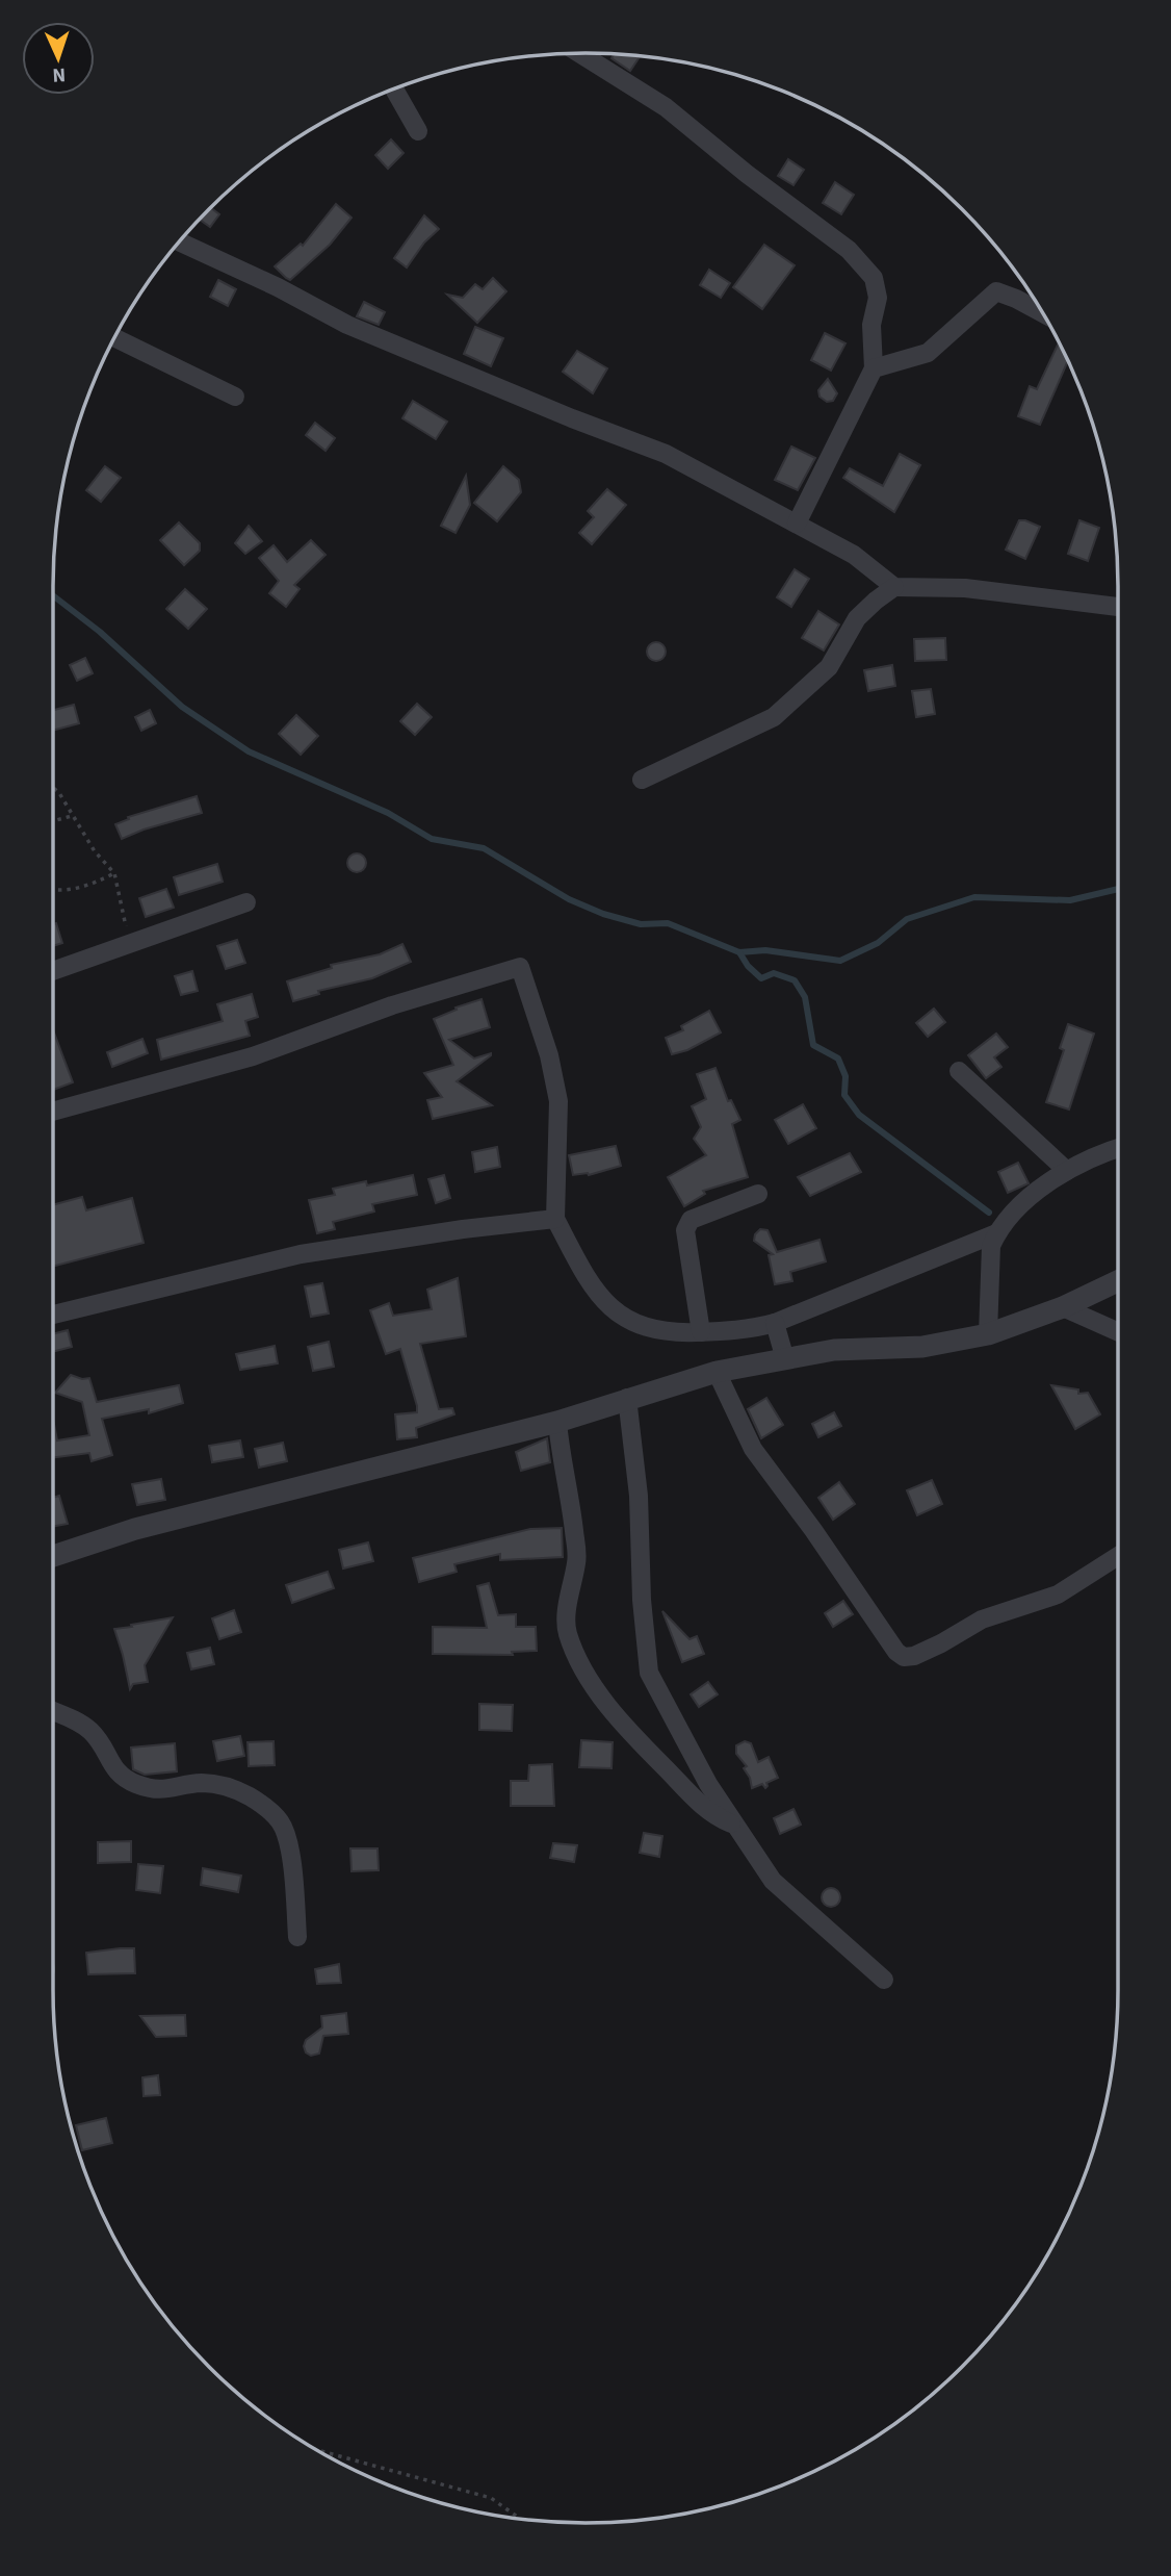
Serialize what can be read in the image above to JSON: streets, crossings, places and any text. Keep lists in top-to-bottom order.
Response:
{
  "north": "bottom"
}
